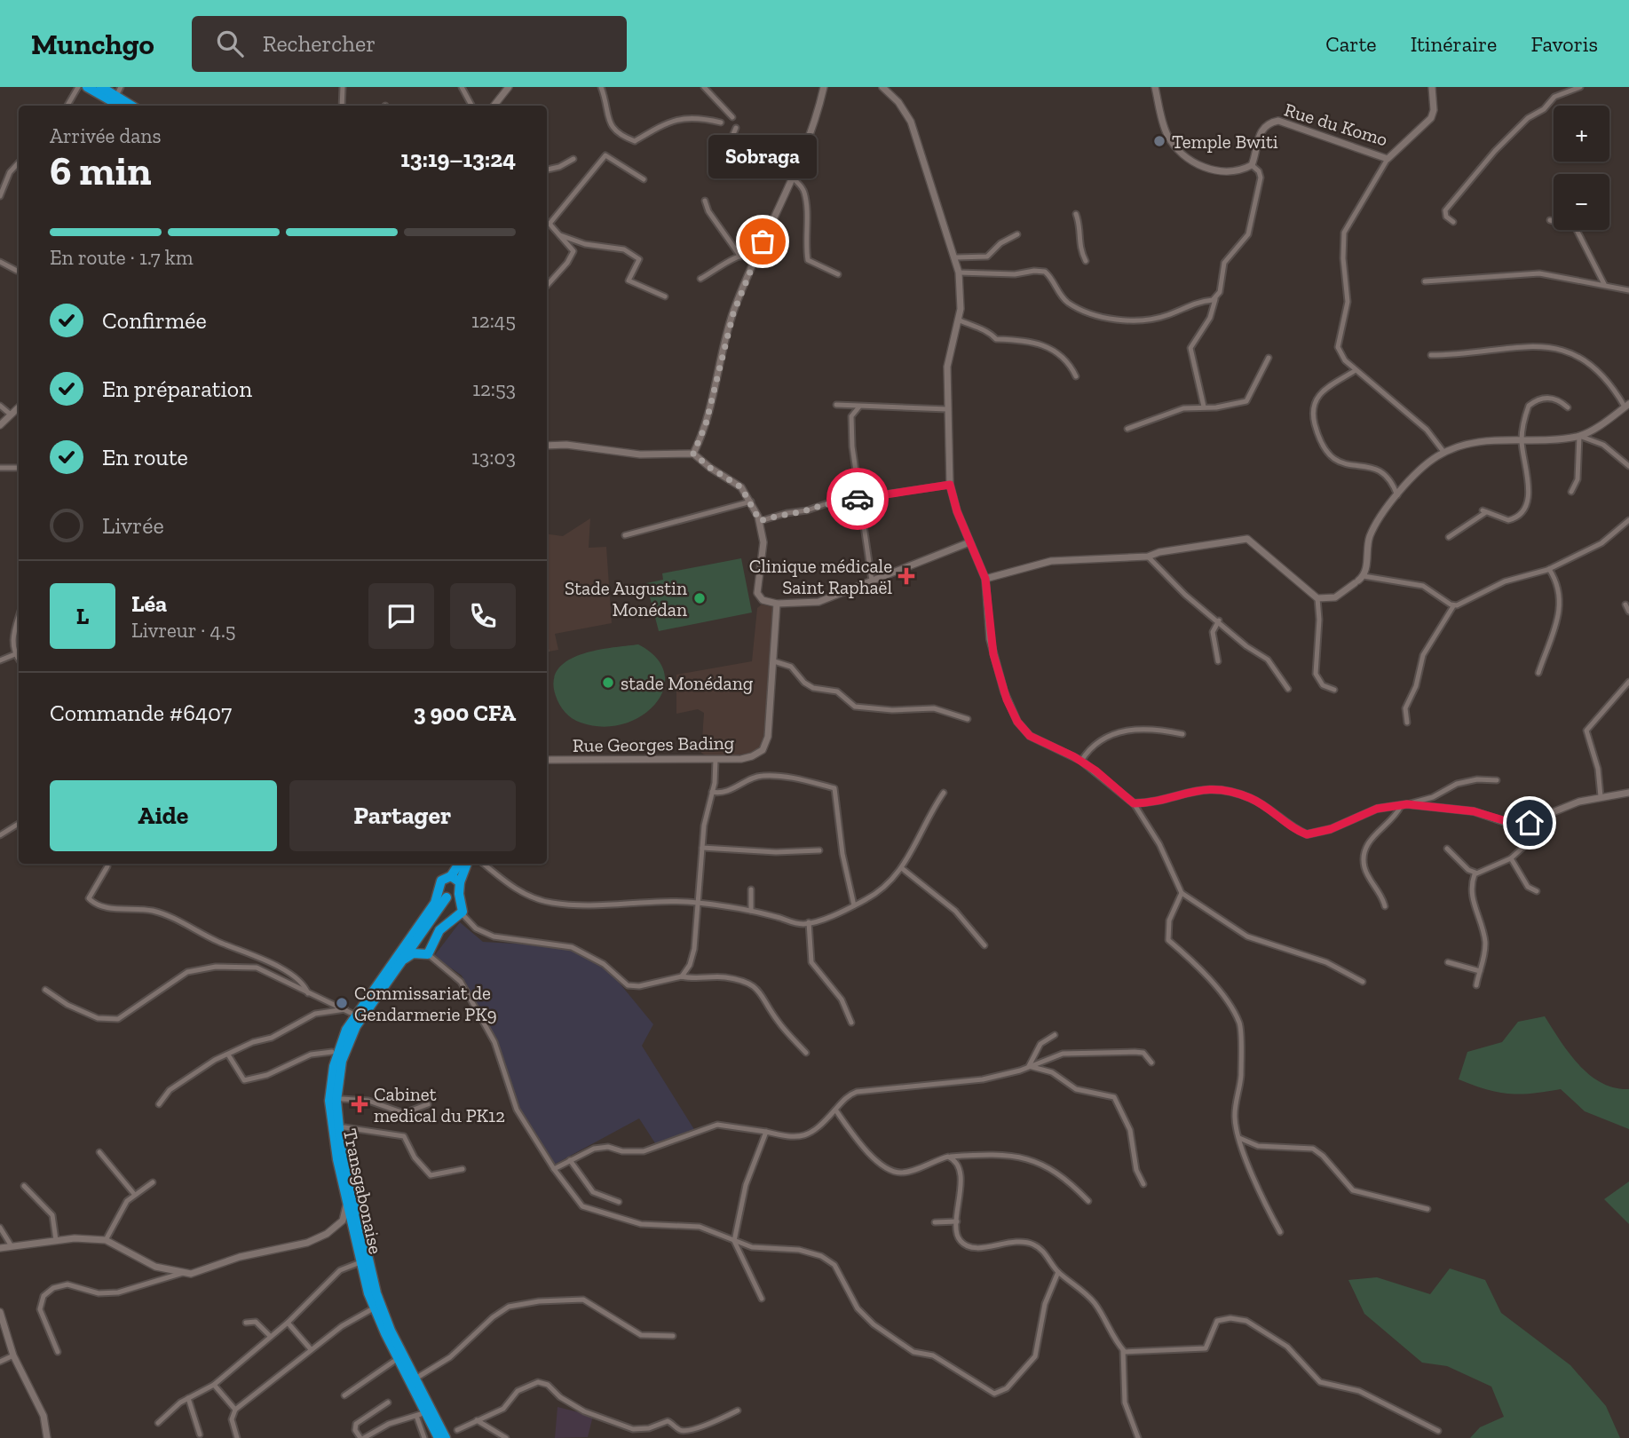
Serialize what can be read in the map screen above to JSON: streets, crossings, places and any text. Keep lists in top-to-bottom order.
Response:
{
  "streets": {
    "highway": ["Transgabonaise"],
    "street": ["Rue du Komo", "Rue Georges Bading"]
  },
  "places": {
    "other": [
      "Temple Bwiti",
      "Sobraga",
      "Stade Augustin Monédan",
      "stade Monédang",
      "Commissariat de Gendarmerie PK9"
    ],
    "health": ["Clinique médicale Saint Raphaël", "Cabinet medical du PK12"]
  },
  "page": {
    "header": "Munchgo",
    "search": "Rechercher",
    "nav": ["Carte", "Itinéraire", "Favoris"],
    "map_buttons": ["+", "−"],
    "heading": ["6 min", "Arrivée dans", "13:19–13:24"],
    "panel": [
      "Léa",
      "Livreur · 4.5",
      "Commande #6407",
      "3 900 CFA"
    ],
    "bubble": "Sobraga",
    "bar": "En route · 1.7 km",
    "list": [
      ["Confirmée", "12:45"],
      ["En préparation", "12:53"],
      ["En route", "13:03"],
      "Livrée"
    ],
    "round": "L",
    "buttons": ["Aide", "Partager"]
  }
}
